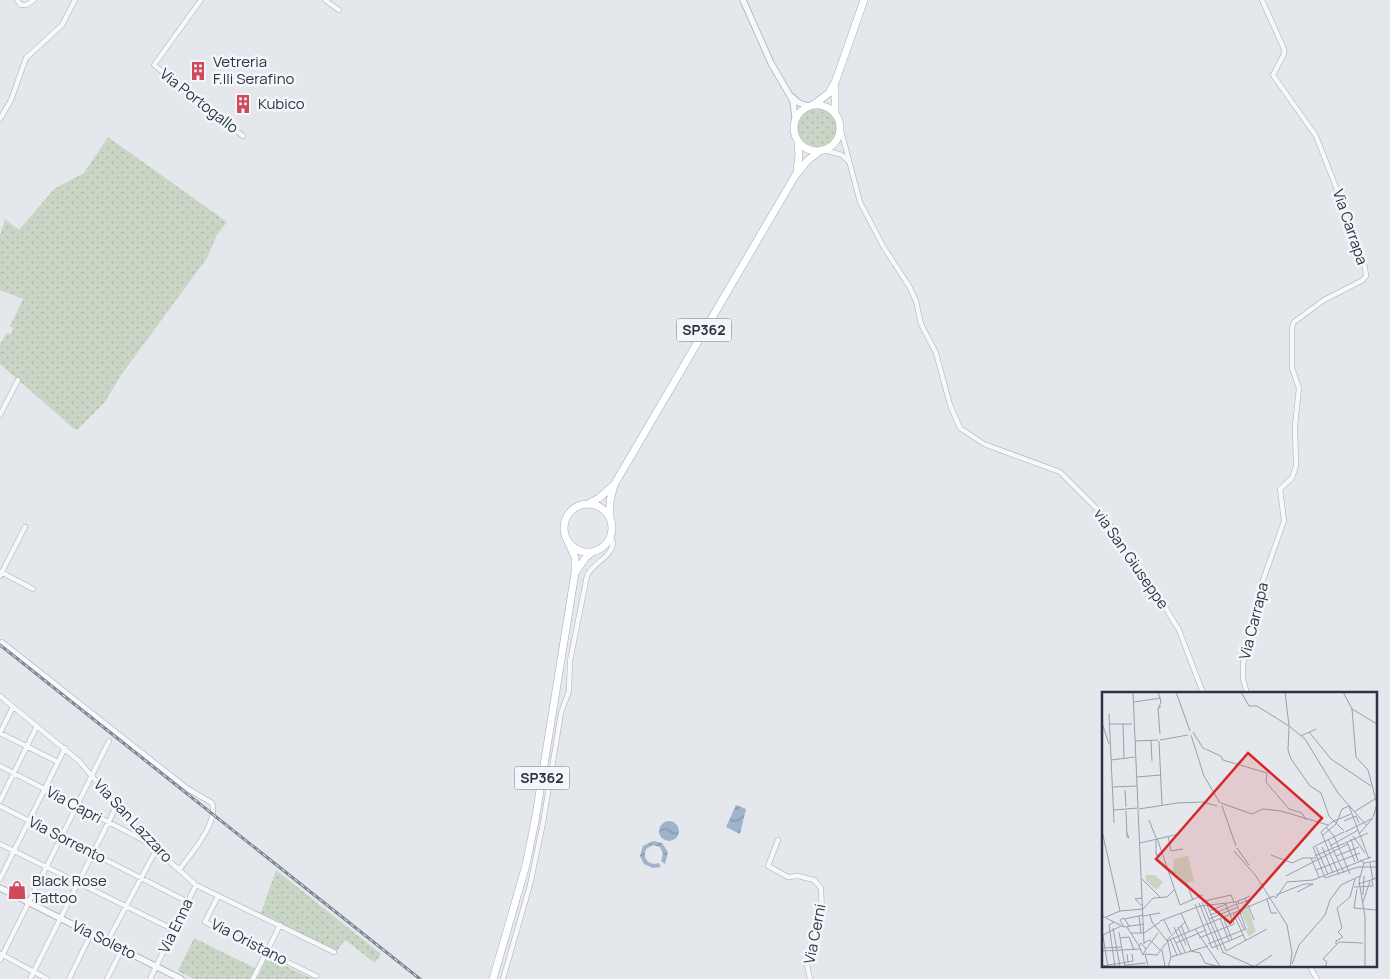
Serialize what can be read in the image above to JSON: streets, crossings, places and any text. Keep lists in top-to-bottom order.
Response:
{
  "streets": {
    "main road": ["SP362"],
    "street": [
      "Via Portogallo",
      "Via Carrapa",
      "via San Giuseppe",
      "Via Capri",
      "Via San Lazzaro",
      "Via Sorrento",
      "Via Enna",
      "Via Cerni",
      "Via Soleto",
      "Via Oristano"
    ]
  },
  "crossings": [
    ["SP362", "via San Giuseppe"],
    ["Via Capri", "Via San Lazzaro"],
    ["Via San Lazzaro", "Via Enna"],
    ["Via San Lazzaro", "Via Oristano"],
    ["Via Sorrento", "Via Enna"],
    ["Via Enna", "Via Soleto"]
  ],
  "places": {
    "building": ["Vetreria F.lli Serafino", "Kubico"],
    "shop": ["Black Rose Tattoo"]
  }
}
